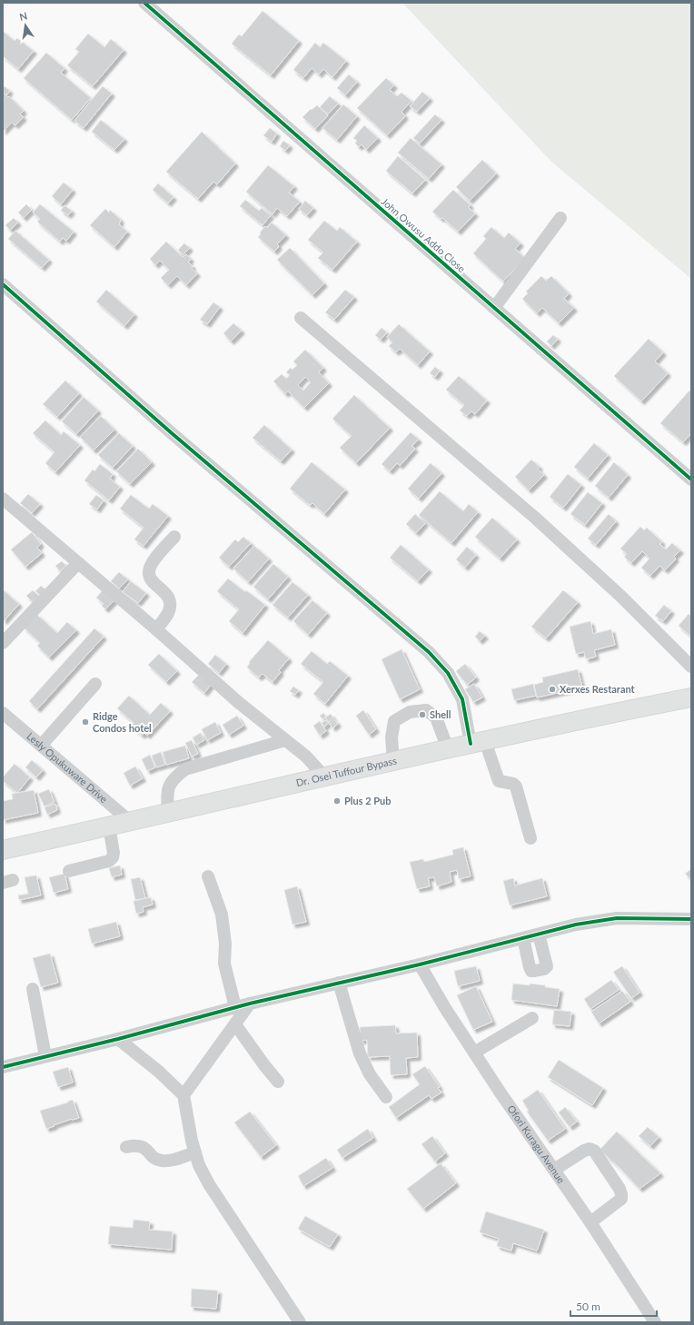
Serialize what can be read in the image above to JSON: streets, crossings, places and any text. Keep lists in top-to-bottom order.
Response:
{
  "streets": {
    "highway": ["Dr. Osei Tuffour Bypass"],
    "street": ["John Owusu Addo Close", "Lesly Opukuware Drive", "Ofori Kuragu Avenue"]
  },
  "crossings": [
    ["Lesly Opukuware Drive", "Dr. Osei Tuffour Bypass"]
  ],
  "places": [
    "Xerxes Restarant",
    "Shell",
    "Ridge Condos hotel",
    "Plus 2 Pub"
  ],
  "scale_bar": "50 m",
  "north": "top"
}
